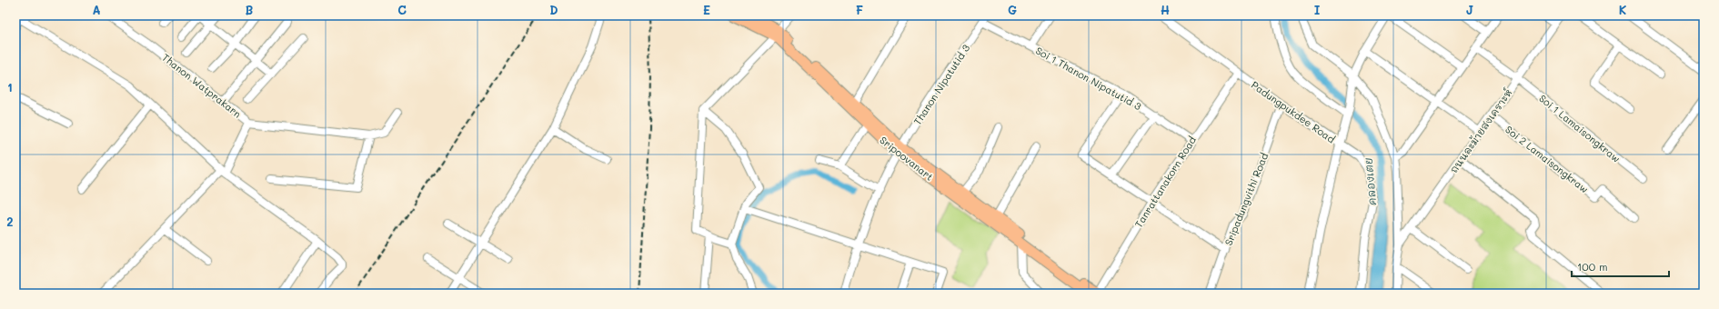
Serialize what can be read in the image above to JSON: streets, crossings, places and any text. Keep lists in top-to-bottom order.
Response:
{
  "streets": {
    "main road": ["Sripoovanart"],
    "street": [
      "Soi 1 Thanon Nipatutid 3",
      "Thanon Nipatutid 3",
      "Thanon Watprakarn",
      "Padungpukdee Road",
      "Soi 1 Lamaisongkraw",
      "ถนนละม้ายสงเคราะห์",
      "Soi 2 Lamaisongkraw",
      "Tanrattanakorn Road",
      "Sripadungvithi Road"
    ]
  },
  "crossings": [
    ["Soi 1 Thanon Nipatutid 3", "Thanon Nipatutid 3"],
    ["Soi 1 Thanon Nipatutid 3", "Tanrattanakorn Road"],
    ["Thanon Nipatutid 3", "Sripoovanart"],
    ["Padungpukdee Road", "Tanrattanakorn Road"],
    ["Padungpukdee Road", "Sripadungvithi Road"],
    ["Soi 1 Lamaisongkraw", "ถนนละม้ายสงเคราะห์"],
    ["ถนนละม้ายสงเคราะห์", "Soi 2 Lamaisongkraw"],
    ["Sripoovanart", "Tanrattanakorn Road"]
  ],
  "water": ["คลองเตย"],
  "scale_bar": "100 m",
  "grid": {
    "columns": [
      "A",
      "B",
      "C",
      "D",
      "E",
      "F",
      "G",
      "H",
      "I",
      "J",
      "K"
    ],
    "rows": ["1", "2"]
  }
}
